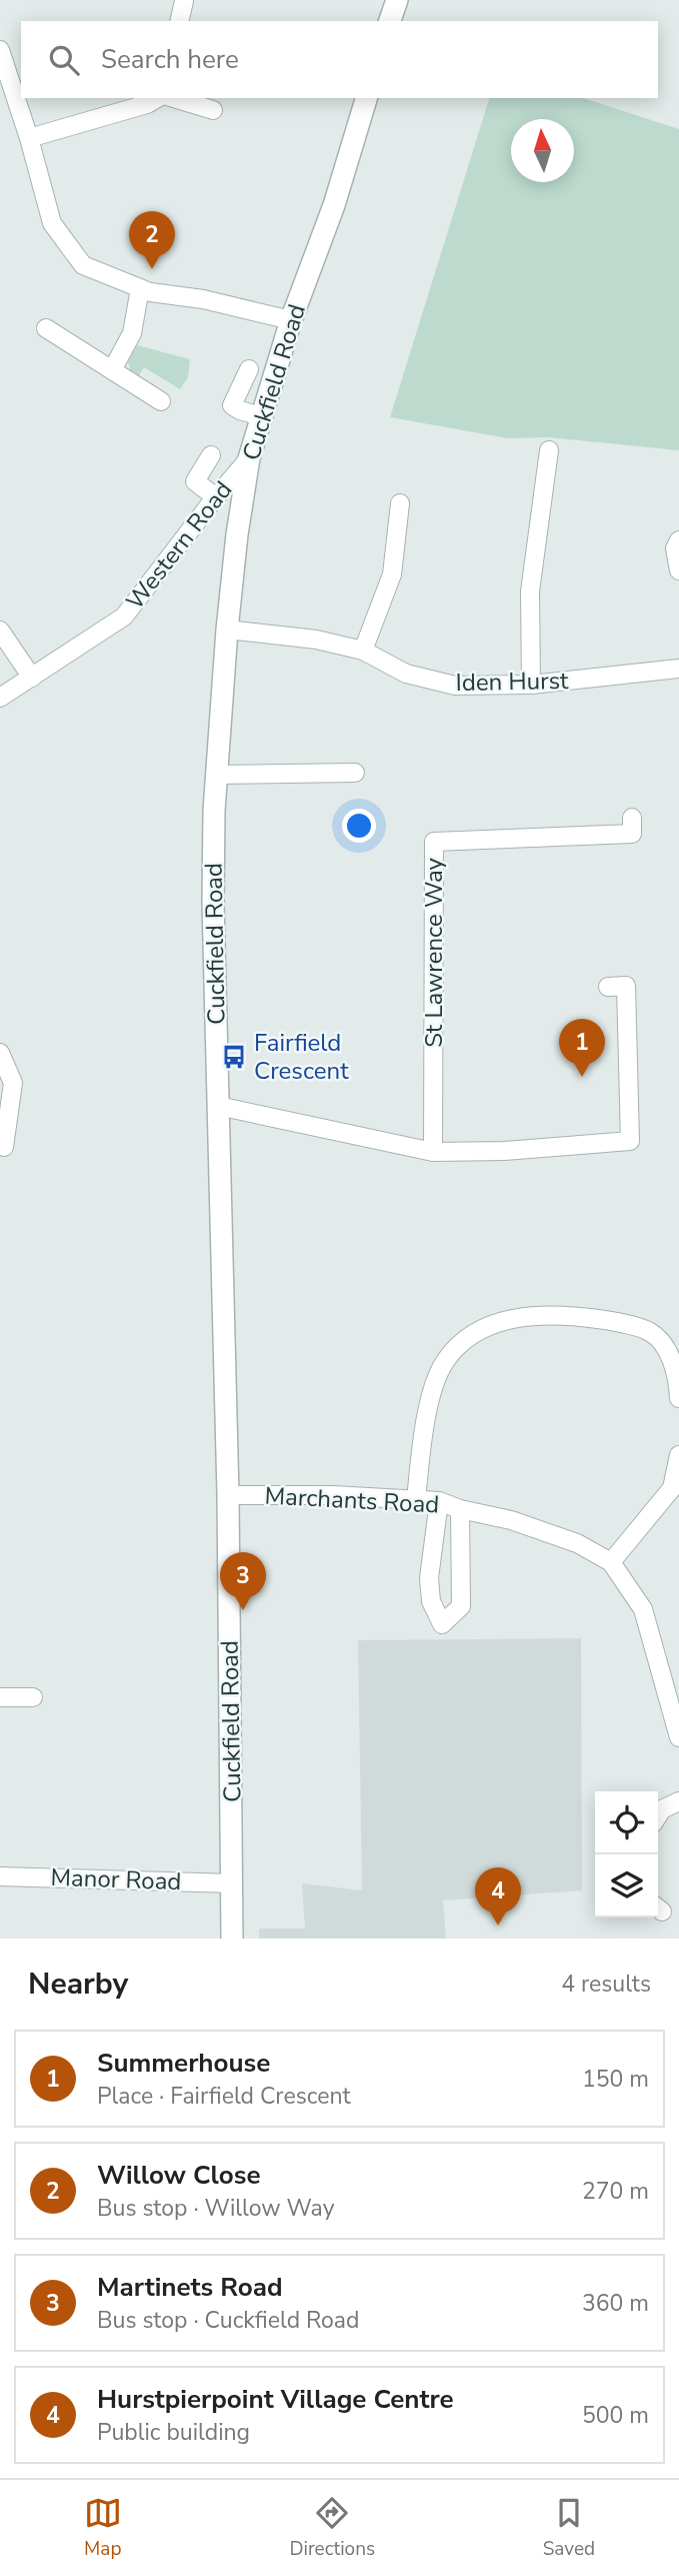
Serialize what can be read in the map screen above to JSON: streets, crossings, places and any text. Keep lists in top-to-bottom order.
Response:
{
  "streets": {
    "street": [
      "Cuckfield Road",
      "Western Road",
      "Iden Hurst",
      "St Lawrence Way",
      "Marchants Road",
      "Manor Road"
    ]
  },
  "crossings": [
    ["Cuckfield Road", "Western Road"],
    ["Cuckfield Road", "Iden Hurst"],
    ["Cuckfield Road", "Marchants Road"],
    ["Cuckfield Road", "Manor Road"]
  ],
  "places": {
    "bus stop": ["Fairfield Crescent"]
  },
  "north": "top",
  "page": {
    "search": "Search here",
    "pins": [
      "2",
      "1",
      "3",
      "4"
    ],
    "heading": ["Nearby", "4 results"],
    "list": [
      {
        "mark": "1",
        "name": "Summerhouse",
        "note": "Place · Fairfield Crescent",
        "value": "150 m"
      },
      {
        "mark": "2",
        "name": "Willow Close",
        "note": "Bus stop · Willow Way",
        "value": "270 m"
      },
      {
        "mark": "3",
        "name": "Martinets Road",
        "note": "Bus stop · Cuckfield Road",
        "value": "360 m"
      },
      {
        "mark": "4",
        "name": "Hurstpierpoint Village Centre",
        "note": "Public building",
        "value": "500 m"
      }
    ],
    "nav": ["Map", "Directions", "Saved"]
  }
}
